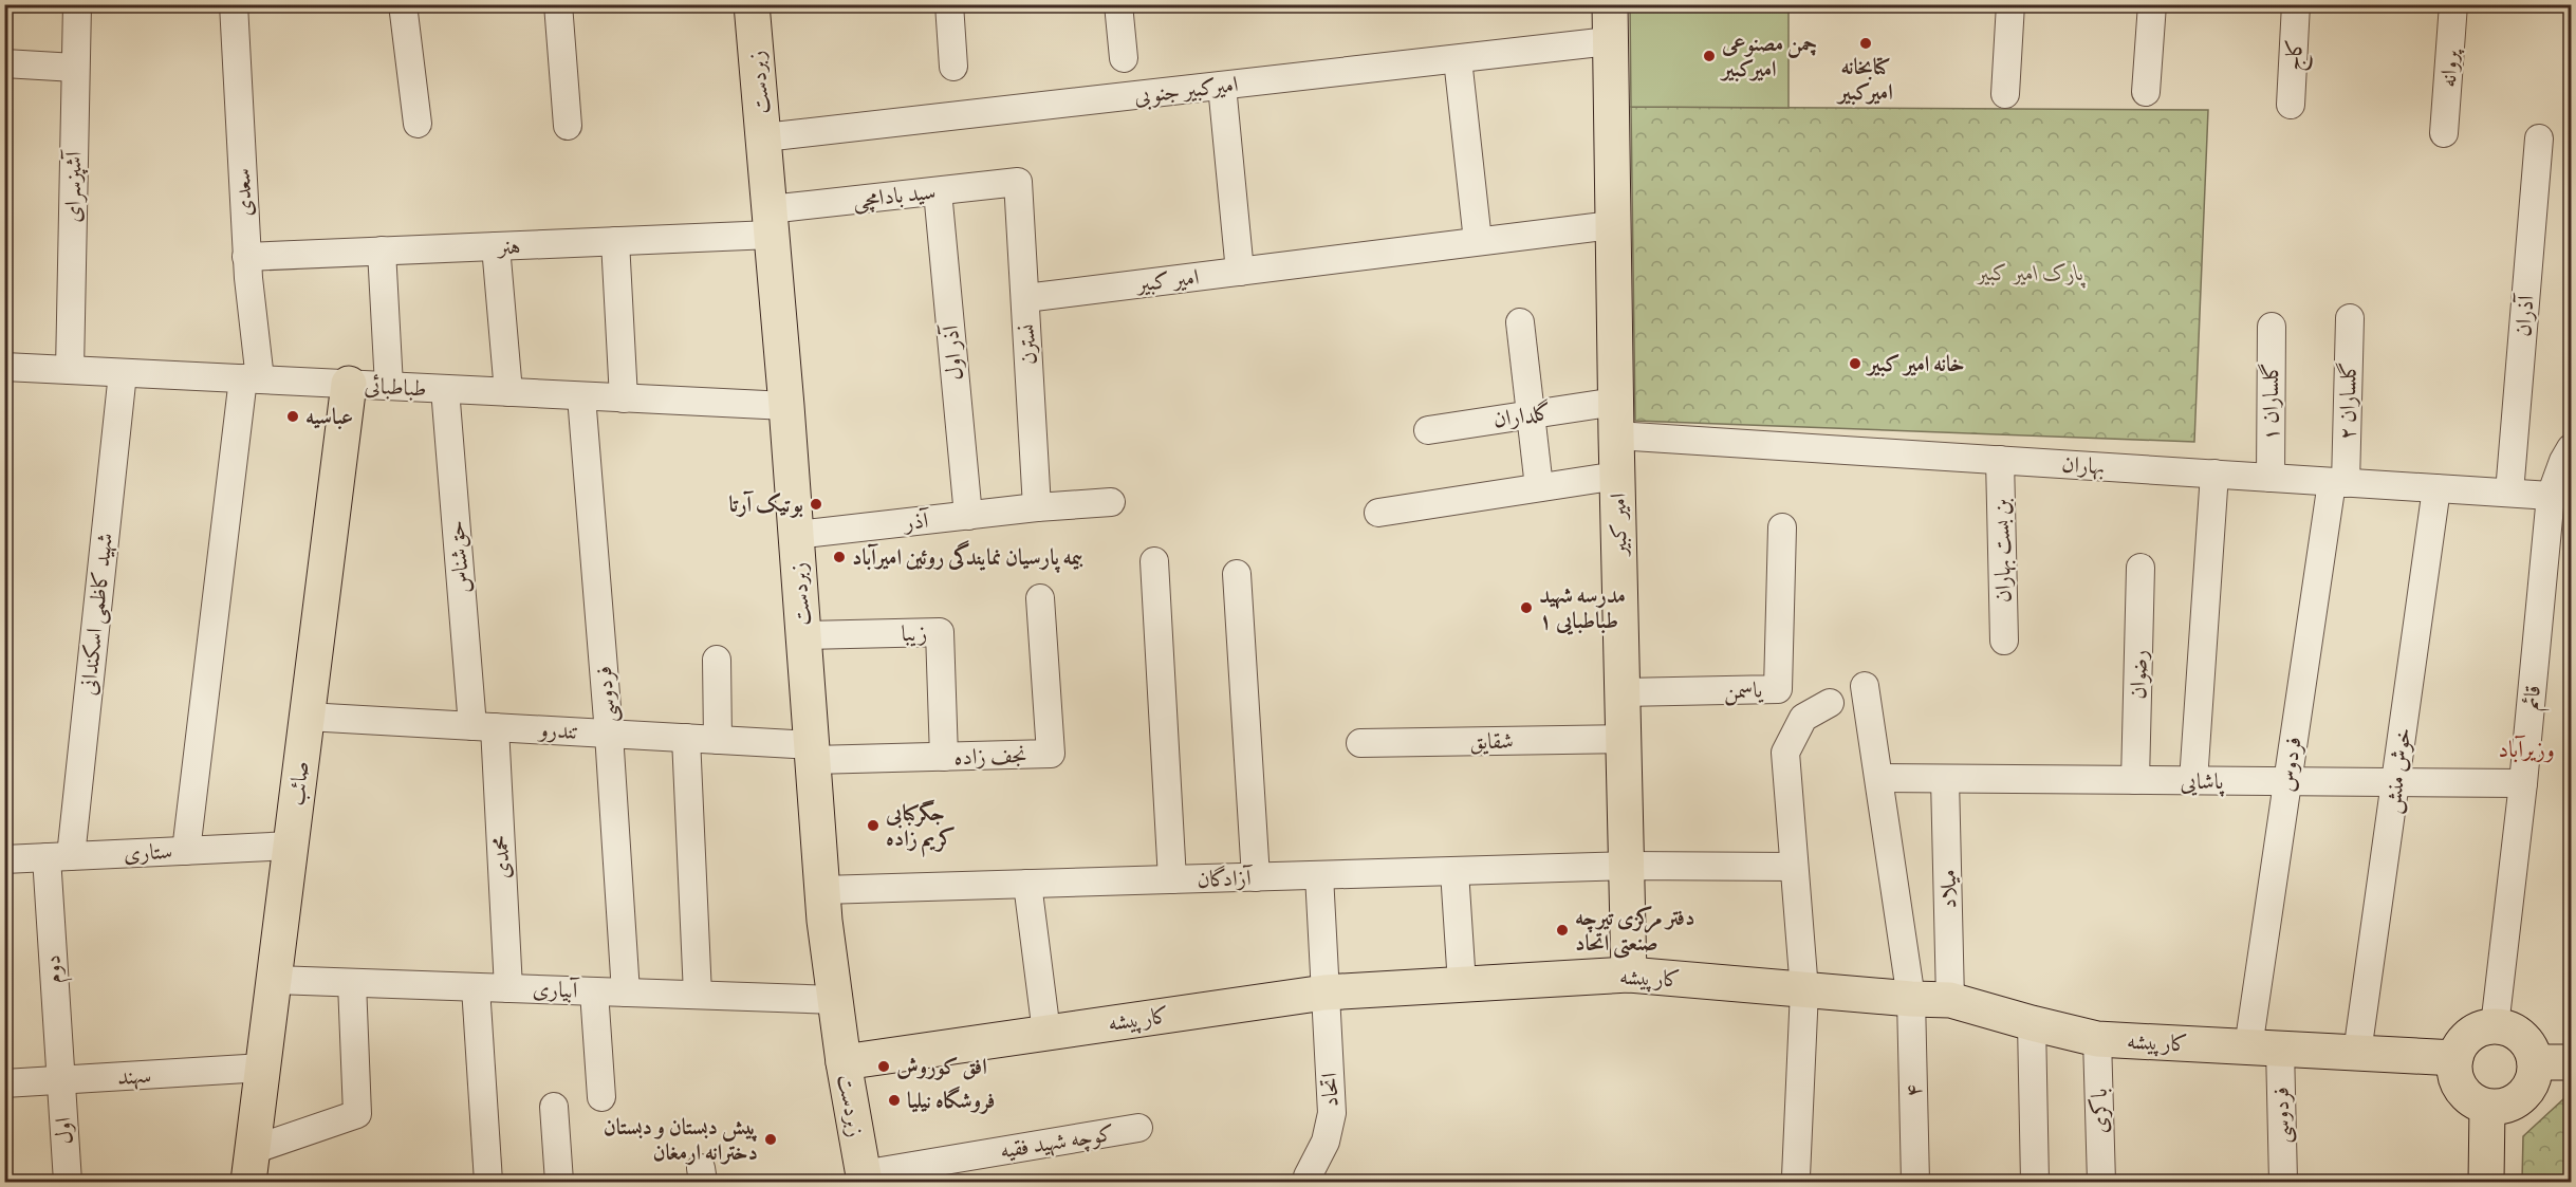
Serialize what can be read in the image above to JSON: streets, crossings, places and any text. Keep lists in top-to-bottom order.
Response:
{
  "streets": {
    "main road": [
      "زبردست",
      "امیر کبیر",
      "صائب",
      "کارپیشه"
    ],
    "street": [
      "کاج",
      "پروانه",
      "امیرکبیر جنوبی",
      "آشپزسرای",
      "سعدی",
      "سید بادامچی",
      "هنر",
      "آذران",
      "نسترن",
      "آذر اول",
      "طباطبائی",
      "گلساران ۲",
      "گلساران ۱",
      "گلداران",
      "بهاران",
      "آذر",
      "بن بست بهاران",
      "حق‌شناس",
      "شهید کاظمی اسکندانی",
      "زیبا",
      "رضوان",
      "یاسمن",
      "فردوسی",
      "قائم",
      "تندرو",
      "شقایق",
      "نجف زاده",
      "فردوس",
      "خوش منش",
      "پاشایی",
      "ستاری",
      "محمدی",
      "آزادگان",
      "میلاد",
      "دوم",
      "آبیاری",
      "سهند",
      "اتحاد",
      "۴",
      "باکری",
      "اول",
      "کوچه شهید فقیه"
    ]
  },
  "crossings": [
    ["زبردست", "امیرکبیر جنوبی"],
    ["زبردست", "سید بادامچی"],
    ["زبردست", "هنر"],
    ["زبردست", "طباطبائی"],
    ["زبردست", "آذر"],
    ["زبردست", "زیبا"],
    ["زبردست", "تندرو"],
    ["زبردست", "نجف زاده"],
    ["زبردست", "آزادگان"],
    ["زبردست", "کارپیشه"],
    ["زبردست", "آبیاری"],
    ["زبردست", "کوچه شهید فقیه"],
    ["امیرکبیر جنوبی", "امیر کبیر"],
    ["آشپزسرای", "طباطبائی"],
    ["سعدی", "هنر"],
    ["سعدی", "طباطبائی"],
    ["سعدی", "ستاری"],
    ["سید بادامچی", "هنر"],
    ["سید بادامچی", "نسترن"],
    ["سید بادامچی", "آذر اول"],
    ["امیر کبیر", "نسترن"],
    ["امیر کبیر", "گلداران"],
    ["امیر کبیر", "بهاران"],
    ["امیر کبیر", "یاسمن"],
    ["امیر کبیر", "شقایق"],
    ["امیر کبیر", "آزادگان"],
    ["امیر کبیر", "کارپیشه"],
    ["آذران", "بهاران"],
    ["نسترن", "آذر"],
    ["آذر اول", "آذر"],
    ["طباطبائی", "حق‌شناس"],
    ["طباطبائی", "شهید کاظمی اسکندانی"],
    ["طباطبائی", "فردوسی"],
    ["طباطبائی", "صائب"],
    ["گلساران ۲", "بهاران"],
    ["گلساران ۲", "فردوس"],
    ["گلساران ۱", "بهاران"],
    ["بهاران", "بن بست بهاران"],
    ["بهاران", "قائم"],
    ["بهاران", "فردوس"],
    ["بهاران", "خوش منش"],
    ["حق‌شناس", "تندرو"],
    ["حق‌شناس", "محمدی"],
    ["شهید کاظمی اسکندانی", "ستاری"],
    ["شهید کاظمی اسکندانی", "دوم"],
    ["زیبا", "نجف زاده"],
    ["رضوان", "پاشایی"],
    ["فردوسی", "تندرو"],
    ["فردوسی", "فردوس"],
    ["فردوسی", "کارپیشه"],
    ["فردوسی", "آبیاری"],
    ["قائم", "پاشایی"],
    ["قائم", "کارپیشه"],
    ["تندرو", "نجف زاده"],
    ["تندرو", "صائب"],
    ["تندرو", "محمدی"],
    ["فردوس", "پاشایی"],
    ["فردوس", "کارپیشه"],
    ["خوش منش", "پاشایی"],
    ["خوش منش", "کارپیشه"],
    ["پاشایی", "میلاد"],
    ["پاشایی", "۴"],
    ["صائب", "ستاری"],
    ["صائب", "آبیاری"],
    ["صائب", "سهند"],
    ["ستاری", "دوم"],
    ["محمدی", "آبیاری"],
    ["آزادگان", "اتحاد"],
    ["میلاد", "کارپیشه"],
    ["دوم", "سهند"],
    ["دوم", "اول"],
    ["کارپیشه", "اتحاد"],
    ["کارپیشه", "۴"],
    ["کارپیشه", "باکری"],
    ["سهند", "اول"]
  ],
  "districts": ["وزیرآباد"],
  "parks": ["پارک امیر کبیر"],
  "places": [
    "کتابخانه امیرکبیر",
    "چمن مصنوعی امیرکبیر",
    "خانه امیر کبیر",
    "عباسیه",
    "بوتیک آرتا",
    "بیمه پارسیان نمایندگی روئین امیرآباد",
    "مدرسه شهید طباطبایی ۱",
    "جگرکبابی کریم زاده",
    "دفتر مرکزی تیرچه صنعتی اتحاد",
    "افق کوروش",
    "فروشگاه نیلیا",
    "پیش دبستان و دبستان دخترانه ارمغان"
  ]
}
